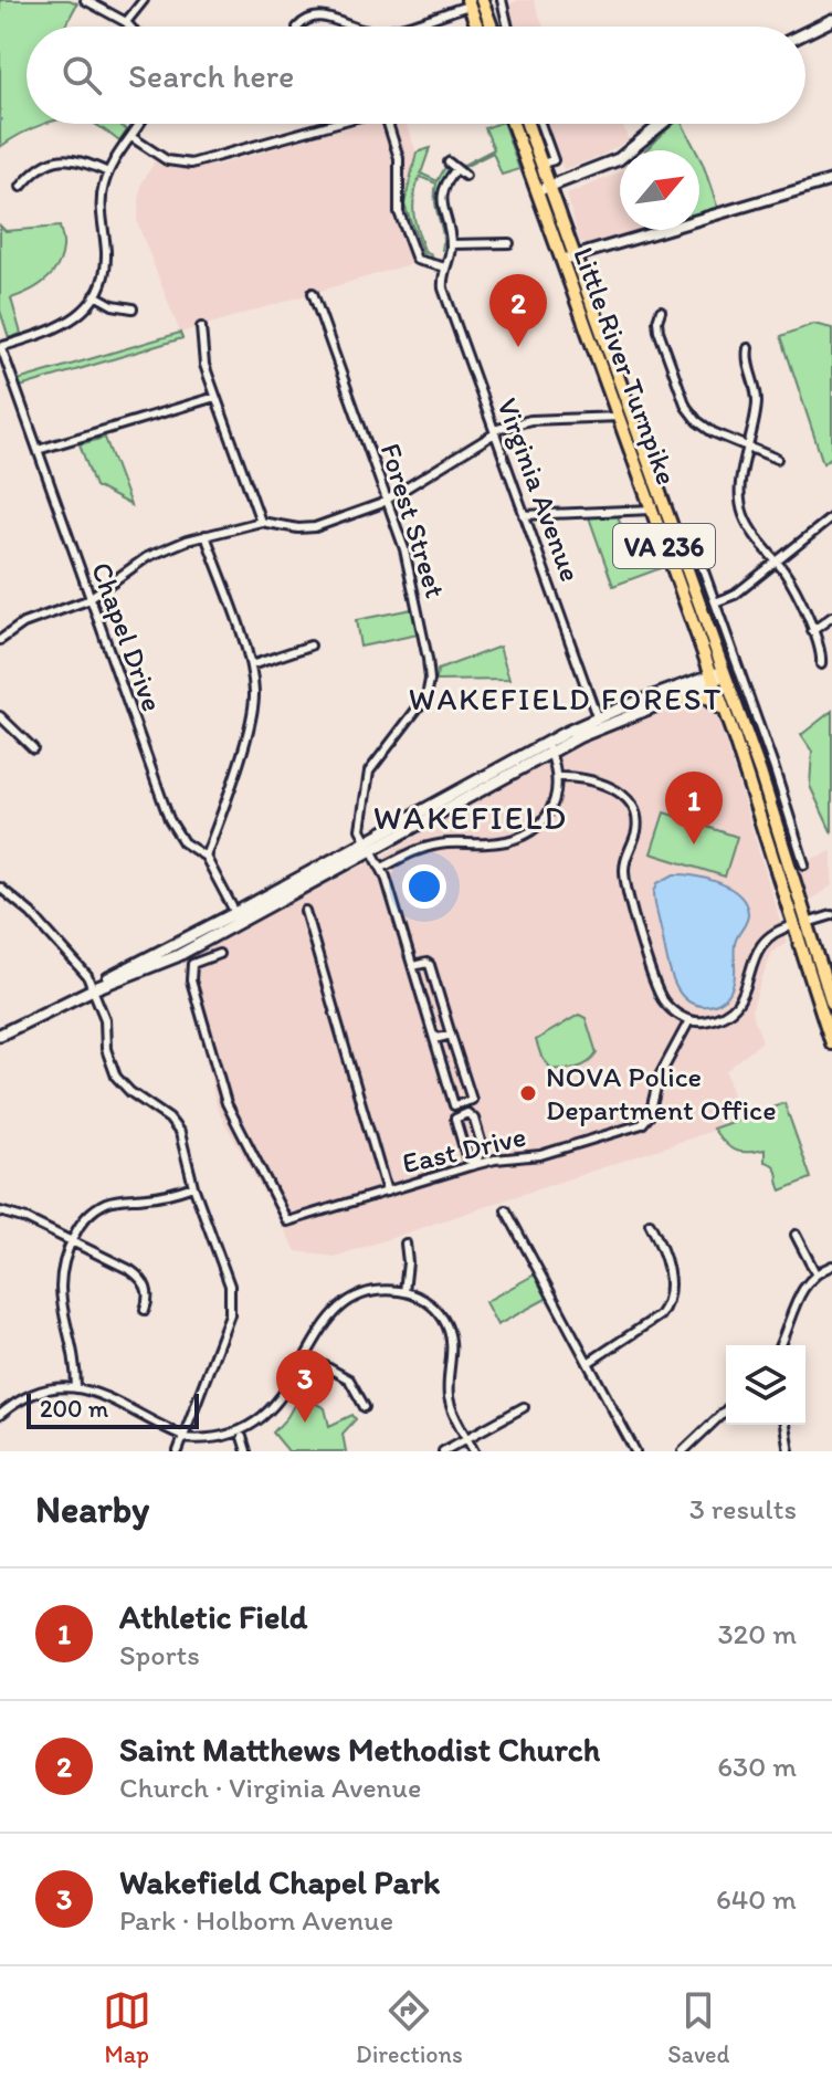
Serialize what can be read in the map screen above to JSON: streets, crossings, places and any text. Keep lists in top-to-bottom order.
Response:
{
  "streets": {
    "main road": ["Little River Turnpike", "VA 236"],
    "street": [
      "Virginia Avenue",
      "Forest Street",
      "Chapel Drive",
      "East Drive"
    ]
  },
  "districts": ["WAKEFIELD FOREST", "WAKEFIELD"],
  "places": ["NOVA Police Department Office"],
  "scale_bar": "200 m",
  "north": "top right",
  "page": {
    "search": "Search here",
    "pins": ["2", "1", "3"],
    "scale": "200 m",
    "heading": ["Nearby", "3 results"],
    "list": [
      {
        "mark": "1",
        "name": "Athletic Field",
        "note": "Sports",
        "value": "320 m"
      },
      {
        "mark": "2",
        "name": "Saint Matthews Methodist Church",
        "note": "Church · Virginia Avenue",
        "value": "630 m"
      },
      {
        "mark": "3",
        "name": "Wakefield Chapel Park",
        "note": "Park · Holborn Avenue",
        "value": "640 m"
      }
    ],
    "nav": ["Map", "Directions", "Saved"]
  }
}
